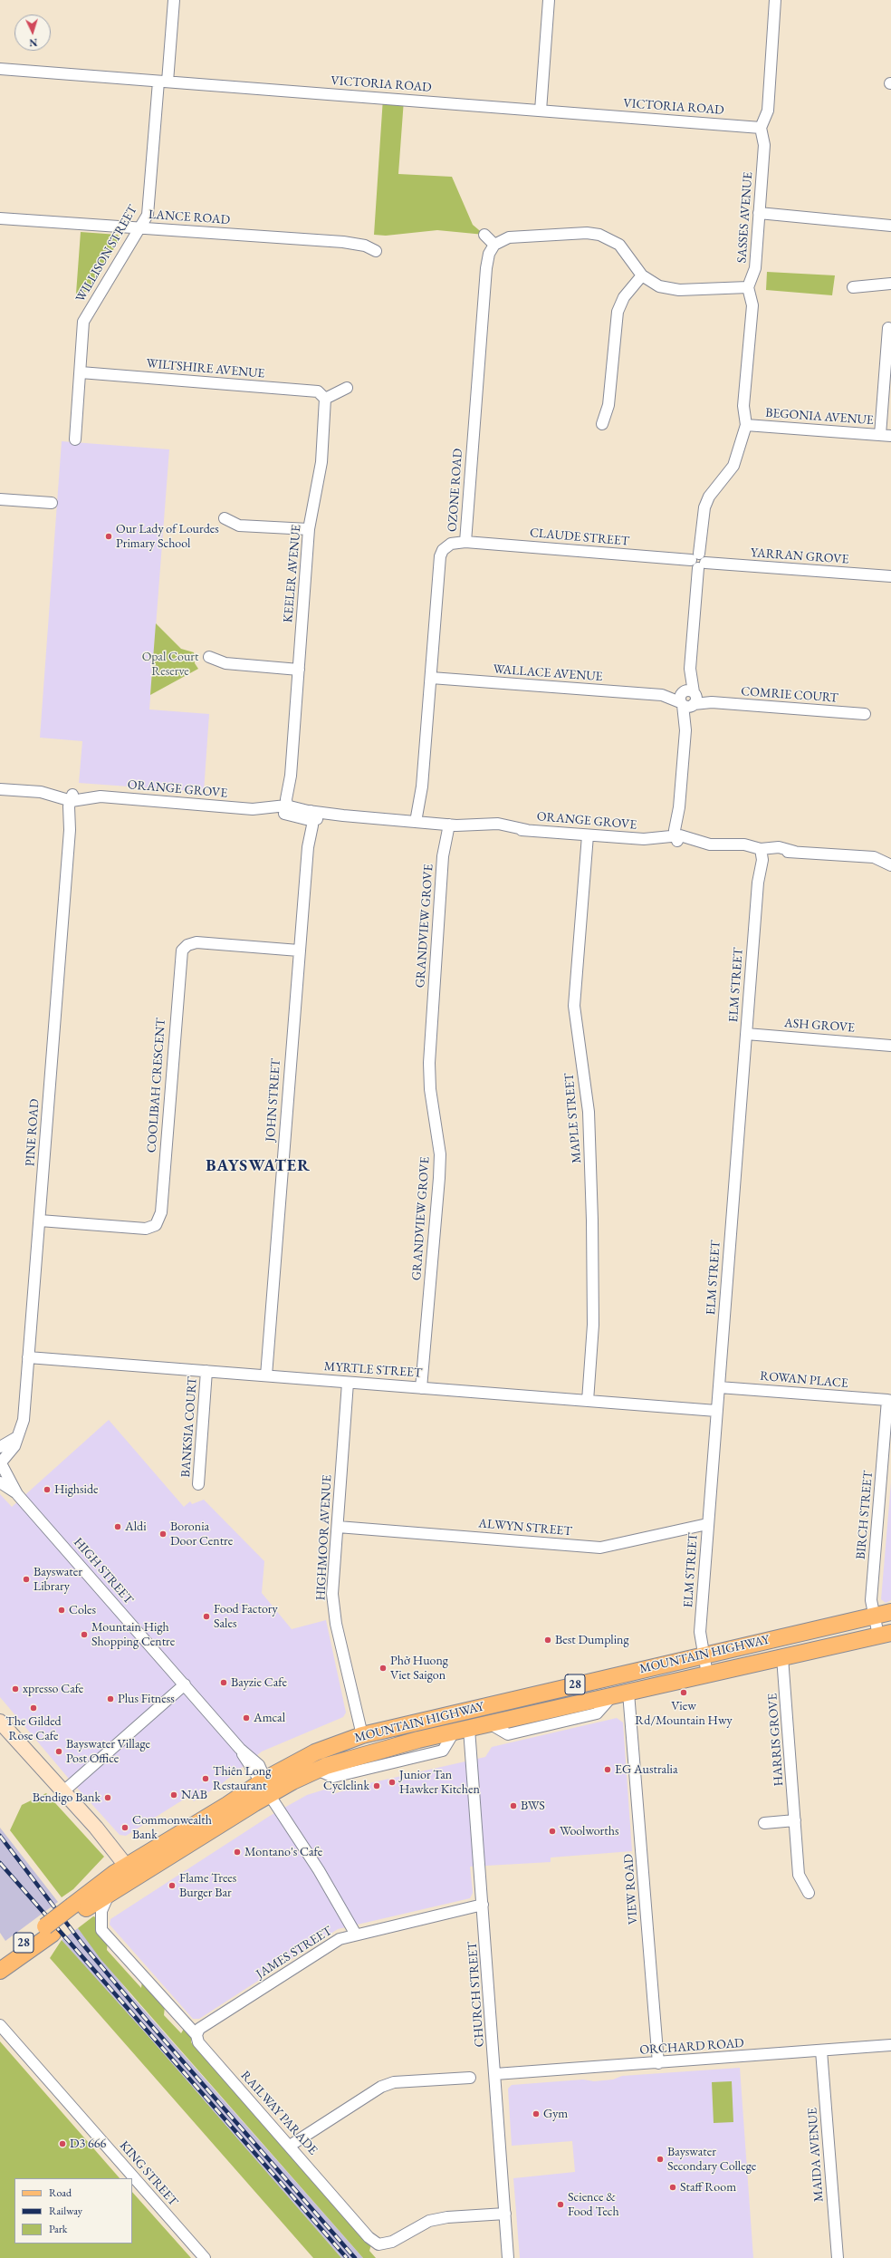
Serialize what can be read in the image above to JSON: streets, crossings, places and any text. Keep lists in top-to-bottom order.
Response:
{
  "streets": {
    "main road": ["MOUNTAIN HIGHWAY", "28"],
    "street": [
      "VICTORIA ROAD",
      "LANCE ROAD",
      "SASSES AVENUE",
      "WILLISON STREET",
      "WILTSHIRE AVENUE",
      "BEGONIA AVENUE",
      "OZONE ROAD",
      "CLAUDE STREET",
      "YARRAN GROVE",
      "KEELER AVENUE",
      "WALLACE AVENUE",
      "COMRIE COURT",
      "ORANGE GROVE",
      "GRANDVIEW GROVE",
      "ELM STREET",
      "ASH GROVE",
      "COOLIBAH CRESCENT",
      "JOHN STREET",
      "MAPLE STREET",
      "PINE ROAD",
      "MYRTLE STREET",
      "ROWAN PLACE",
      "BANKSIA COURT",
      "BIRCH STREET",
      "ALWYN STREET",
      "HIGHMOOR AVENUE",
      "HIGH STREET",
      "HARRIS GROVE",
      "VIEW ROAD",
      "JAMES STREET",
      "CHURCH STREET",
      "ORCHARD ROAD",
      "RAILWAY PARADE",
      "MAIDA AVENUE",
      "KING STREET"
    ]
  },
  "crossings": [
    ["VICTORIA ROAD", "SASSES AVENUE"],
    ["VICTORIA ROAD", "WILLISON STREET"],
    ["LANCE ROAD", "WILLISON STREET"],
    ["WILLISON STREET", "WILTSHIRE AVENUE"],
    ["WILTSHIRE AVENUE", "KEELER AVENUE"],
    ["OZONE ROAD", "CLAUDE STREET"],
    ["OZONE ROAD", "WALLACE AVENUE"],
    ["OZONE ROAD", "ORANGE GROVE"],
    ["KEELER AVENUE", "ORANGE GROVE"],
    ["WALLACE AVENUE", "COMRIE COURT"],
    ["ORANGE GROVE", "GRANDVIEW GROVE"],
    ["ORANGE GROVE", "ELM STREET"],
    ["ORANGE GROVE", "JOHN STREET"],
    ["ORANGE GROVE", "MAPLE STREET"],
    ["ORANGE GROVE", "PINE ROAD"],
    ["GRANDVIEW GROVE", "MYRTLE STREET"],
    ["ELM STREET", "ASH GROVE"],
    ["ELM STREET", "MYRTLE STREET"],
    ["ELM STREET", "ROWAN PLACE"],
    ["ELM STREET", "ALWYN STREET"],
    ["ELM STREET", "MOUNTAIN HIGHWAY"],
    ["COOLIBAH CRESCENT", "JOHN STREET"],
    ["COOLIBAH CRESCENT", "PINE ROAD"],
    ["JOHN STREET", "MYRTLE STREET"],
    ["MAPLE STREET", "MYRTLE STREET"],
    ["PINE ROAD", "MYRTLE STREET"],
    ["PINE ROAD", "HIGH STREET"],
    ["MYRTLE STREET", "BANKSIA COURT"],
    ["MYRTLE STREET", "HIGHMOOR AVENUE"],
    ["ROWAN PLACE", "BIRCH STREET"],
    ["BIRCH STREET", "MOUNTAIN HIGHWAY"],
    ["ALWYN STREET", "HIGHMOOR AVENUE"],
    ["HIGHMOOR AVENUE", "MOUNTAIN HIGHWAY"],
    ["HIGH STREET", "MOUNTAIN HIGHWAY"],
    ["HIGH STREET", "JAMES STREET"],
    ["MOUNTAIN HIGHWAY", "HARRIS GROVE"],
    ["MOUNTAIN HIGHWAY", "VIEW ROAD"],
    ["MOUNTAIN HIGHWAY", "CHURCH STREET"],
    ["MOUNTAIN HIGHWAY", "RAILWAY PARADE"],
    ["VIEW ROAD", "ORCHARD ROAD"],
    ["JAMES STREET", "CHURCH STREET"],
    ["JAMES STREET", "RAILWAY PARADE"],
    ["CHURCH STREET", "ORCHARD ROAD"],
    ["CHURCH STREET", "RAILWAY PARADE"],
    ["ORCHARD ROAD", "MAIDA AVENUE"]
  ],
  "districts": ["BAYSWATER"],
  "parks": ["Opal Court Reserve"],
  "places": [
    "Our Lady of Lourdes Primary School",
    "Highside",
    "Aldi",
    "Boronia Door Centre",
    "Bayswater Library",
    "Coles",
    "Food Factory Sales",
    "Mountain High Shopping Centre",
    "Best Dumpling",
    "Phở Huong Viet Saigon",
    "Bayzie Cafe",
    "xpresso Cafe",
    "View Rd/Mountain Hwy",
    "Plus Fitness",
    "The Gilded Rose Cafe",
    "Amcal",
    "Bayswater Village Post Office",
    "EG Australia",
    "Thiên Long Restaurant",
    "Junior Tan Hawker Kitchen",
    "Cyclelink",
    "NAB",
    "Bendigo Bank",
    "BWS",
    "Commonwealth Bank",
    "Woolworths",
    "Montano's Cafe",
    "Flame Trees Burger Bar",
    "Gym",
    "D3 666",
    "Bayswater Secondary College",
    "Staff Room",
    "Science & Food Tech"
  ],
  "legend": ["Road", "Railway", "Park"],
  "north": "bottom"
}
